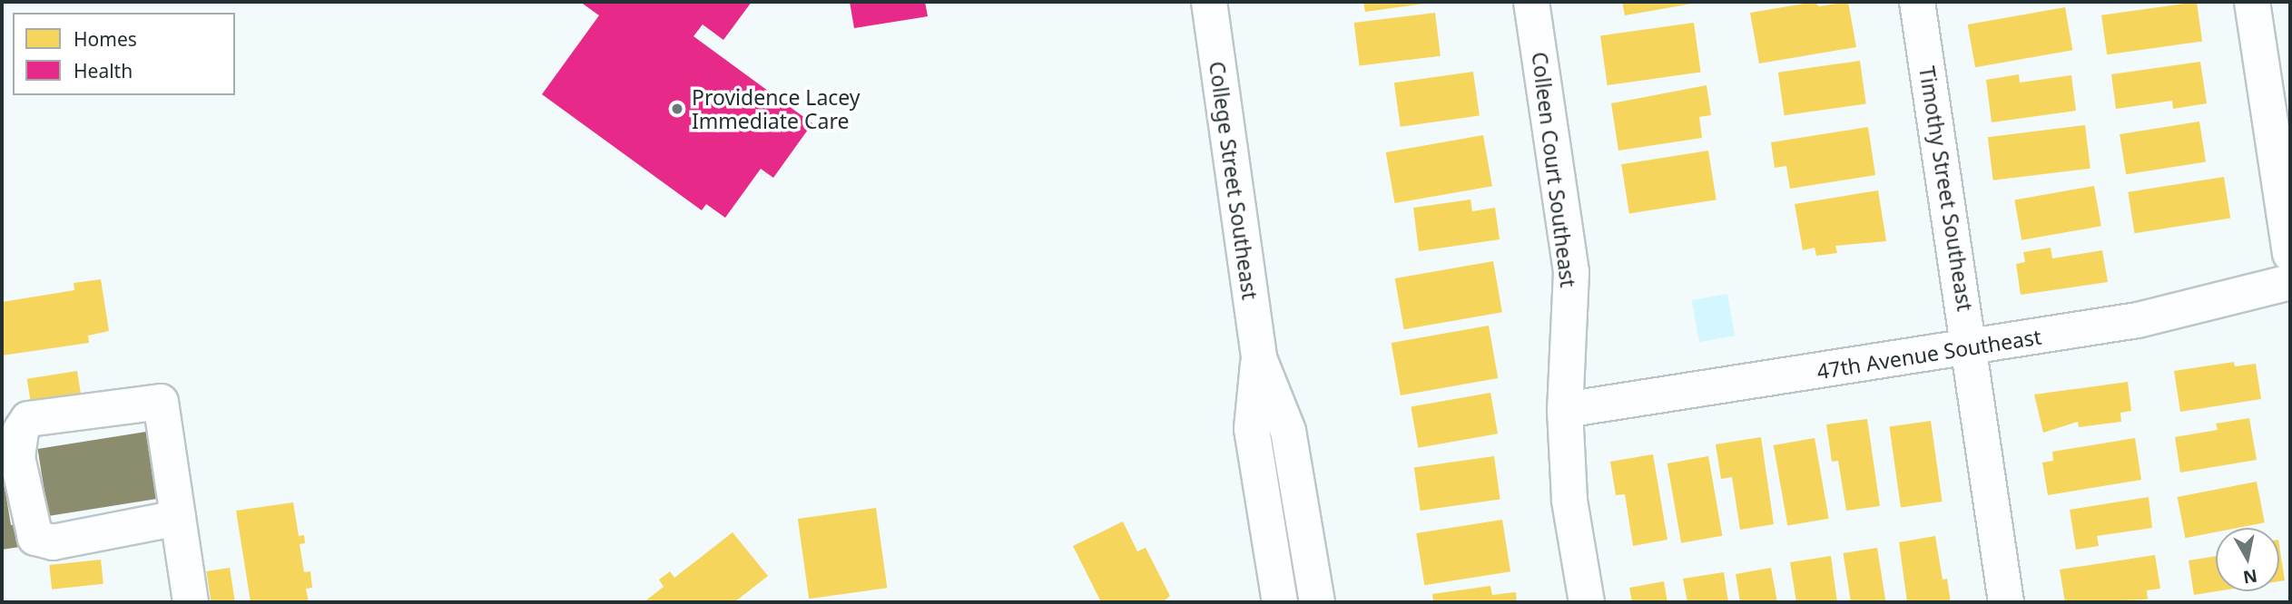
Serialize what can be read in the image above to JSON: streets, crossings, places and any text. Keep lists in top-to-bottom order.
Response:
{
  "streets": {
    "street": [
      "Colleen Court Southeast",
      "College Street Southeast",
      "Timothy Street Southeast",
      "47th Avenue Southeast"
    ]
  },
  "crossings": [
    ["Colleen Court Southeast", "47th Avenue Southeast"],
    ["Timothy Street Southeast", "47th Avenue Southeast"]
  ],
  "places": ["Providence Lacey Immediate Care"],
  "legend": ["Homes", "Health"],
  "north": "bottom"
}
